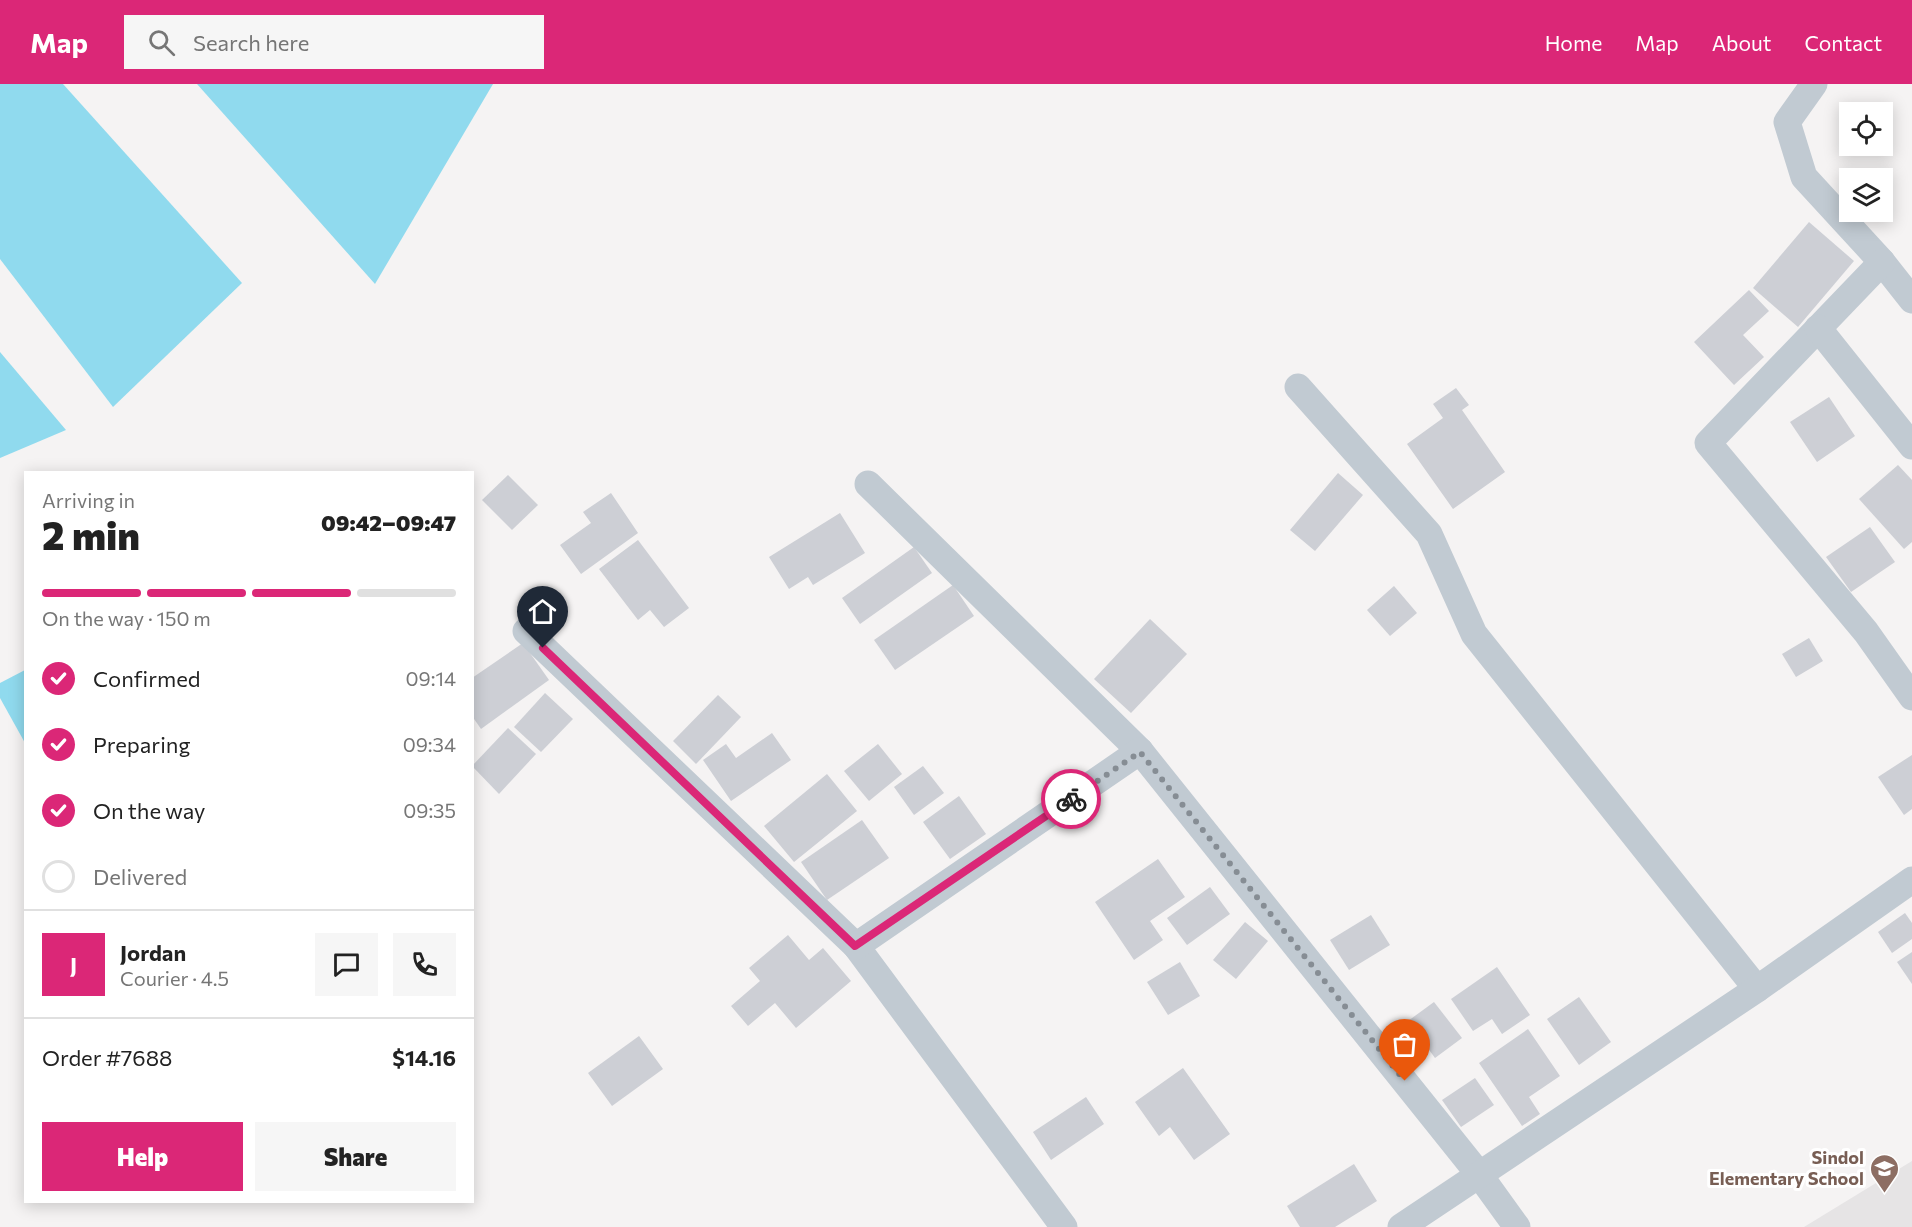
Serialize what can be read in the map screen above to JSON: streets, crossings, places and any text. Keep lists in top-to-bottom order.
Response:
{
  "places": {
    "school or university": ["Sindol Elementary School"]
  },
  "page": {
    "header": "Map",
    "search": "Search here",
    "nav": [
      "Home",
      "Map",
      "About",
      "Contact"
    ],
    "heading": ["2 min", "Arriving in", "09:42–09:47"],
    "panel": [
      "Jordan",
      "Courier · 4.5",
      "Order #7688",
      "$14.16"
    ],
    "bar": "On the way · 150 m",
    "list": [
      ["Confirmed", "09:14"],
      ["Preparing", "09:34"],
      ["On the way", "09:35"],
      "Delivered"
    ],
    "round": "J",
    "buttons": ["Help", "Share"]
  }
}
